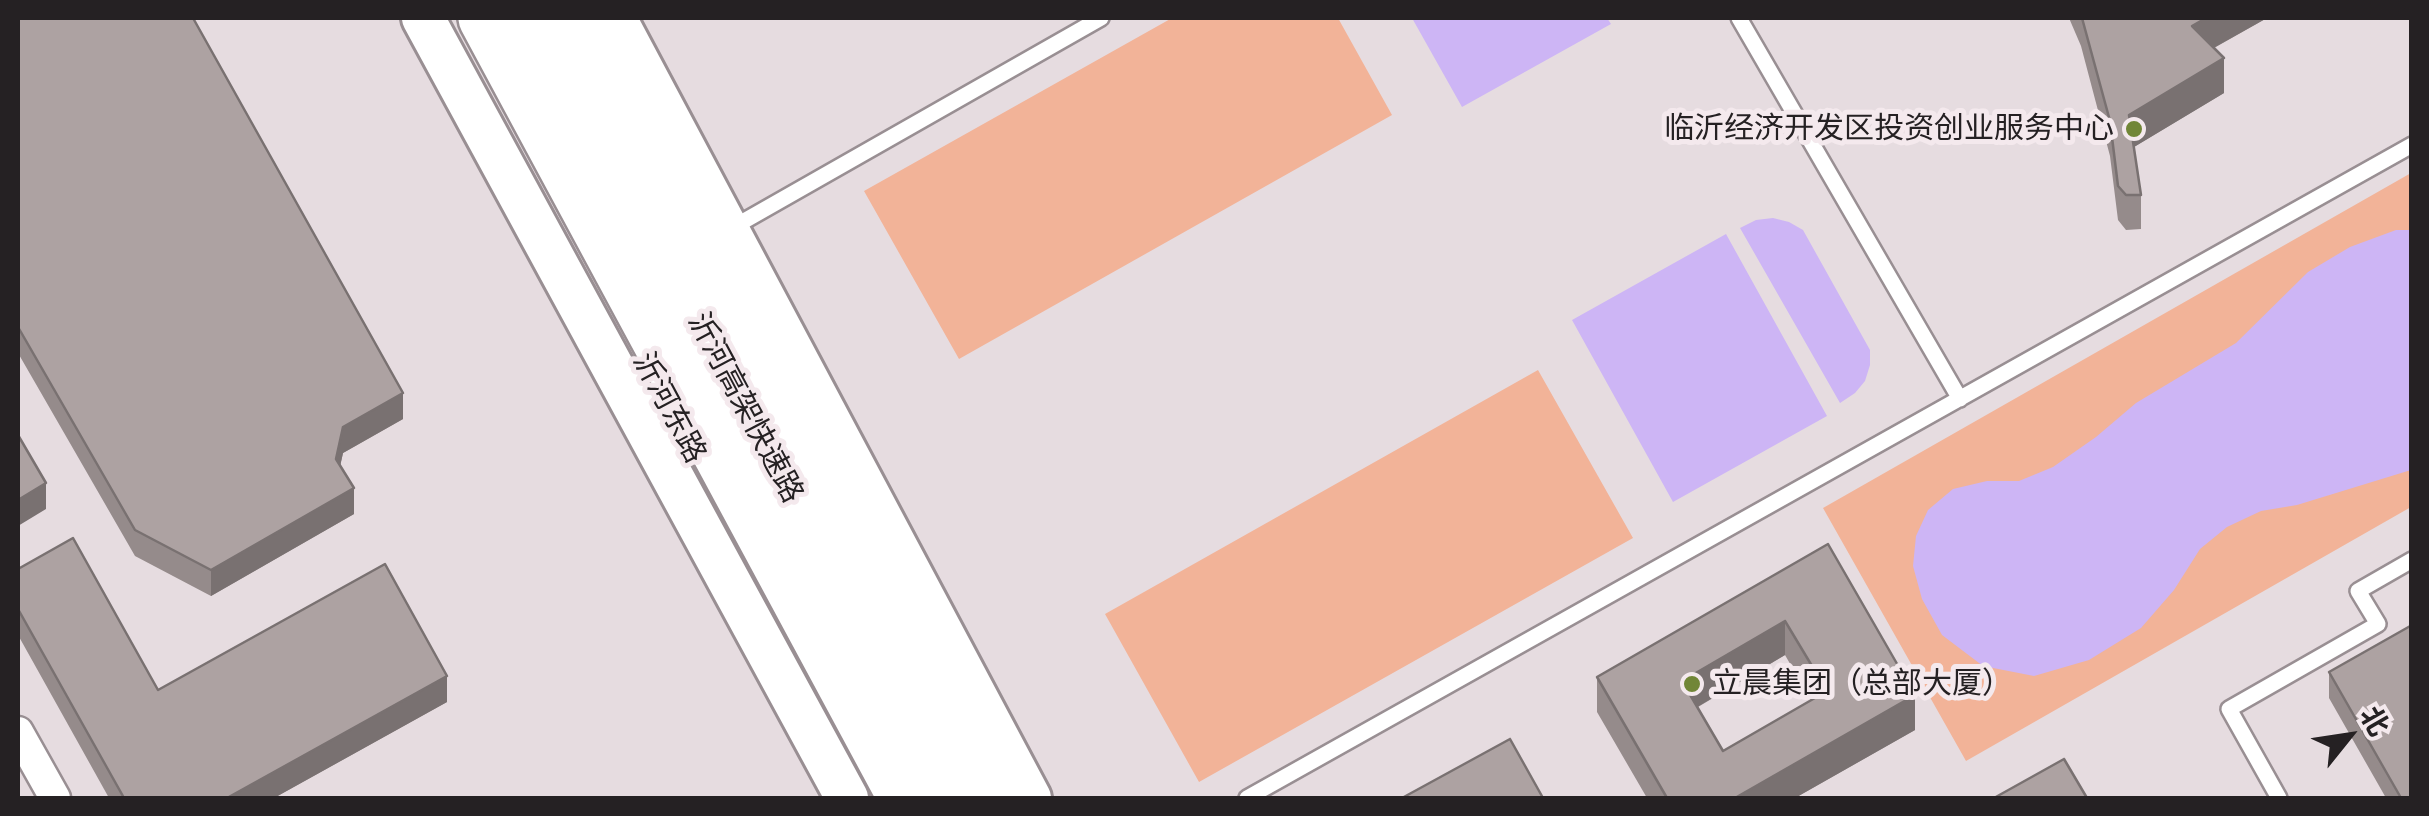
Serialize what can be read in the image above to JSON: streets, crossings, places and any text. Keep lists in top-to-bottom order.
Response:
{
  "streets": {
    "highway": ["沂河高架快速路"],
    "street": ["沂河东路"]
  },
  "places": ["临沂经济开发区投资创业服务中心", "立晨集团（总部大厦）"],
  "north": "top right"
}
